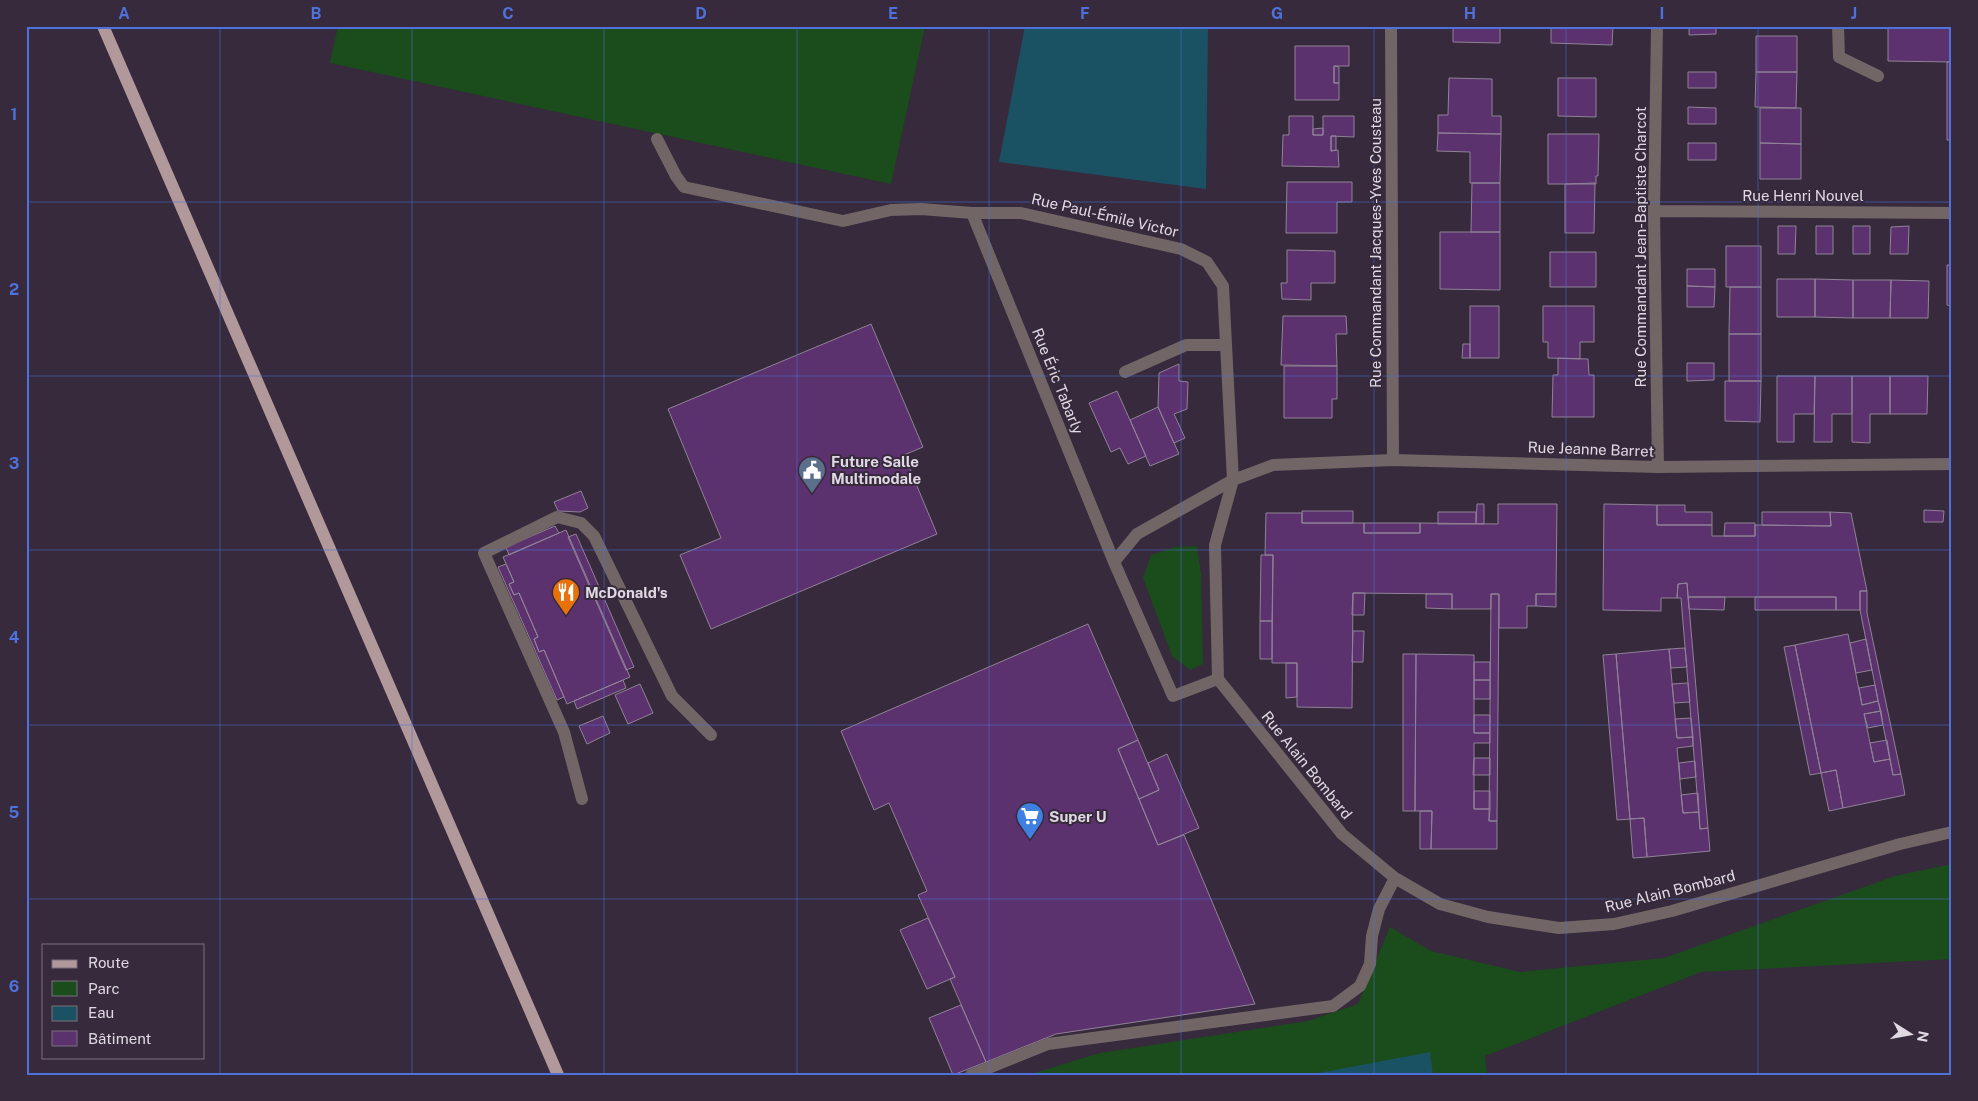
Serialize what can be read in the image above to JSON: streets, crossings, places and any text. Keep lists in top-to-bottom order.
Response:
{
  "streets": {
    "street": [
      "Rue Henri Nouvel",
      "Rue Paul-Émile Victor",
      "Rue Commandant Jacques-Yves Cousteau",
      "Rue Commandant Jean-Baptiste Charcot",
      "Rue Éric Tabarly",
      "Rue Jeanne Barret",
      "Rue Alain Bombard"
    ]
  },
  "crossings": [
    ["Rue Henri Nouvel", "Rue Commandant Jean-Baptiste Charcot"],
    ["Rue Paul-Émile Victor", "Rue Éric Tabarly"],
    ["Rue Paul-Émile Victor", "Rue Jeanne Barret"],
    ["Rue Paul-Émile Victor", "Rue Alain Bombard"],
    ["Rue Commandant Jacques-Yves Cousteau", "Rue Jeanne Barret"],
    ["Rue Commandant Jean-Baptiste Charcot", "Rue Jeanne Barret"],
    ["Rue Éric Tabarly", "Rue Jeanne Barret"],
    ["Rue Éric Tabarly", "Rue Alain Bombard"]
  ],
  "places": {
    "public building": ["Future Salle Multimodale"],
    "restaurant": ["McDonald's"],
    "supermarket": ["Super U"]
  },
  "legend": [
    "Route",
    "Parc",
    "Eau",
    "Bâtiment"
  ],
  "north": "right",
  "grid": {
    "columns": [
      "A",
      "B",
      "C",
      "D",
      "E",
      "F",
      "G",
      "H",
      "I",
      "J"
    ],
    "rows": [
      "1",
      "2",
      "3",
      "4",
      "5",
      "6"
    ]
  }
}
